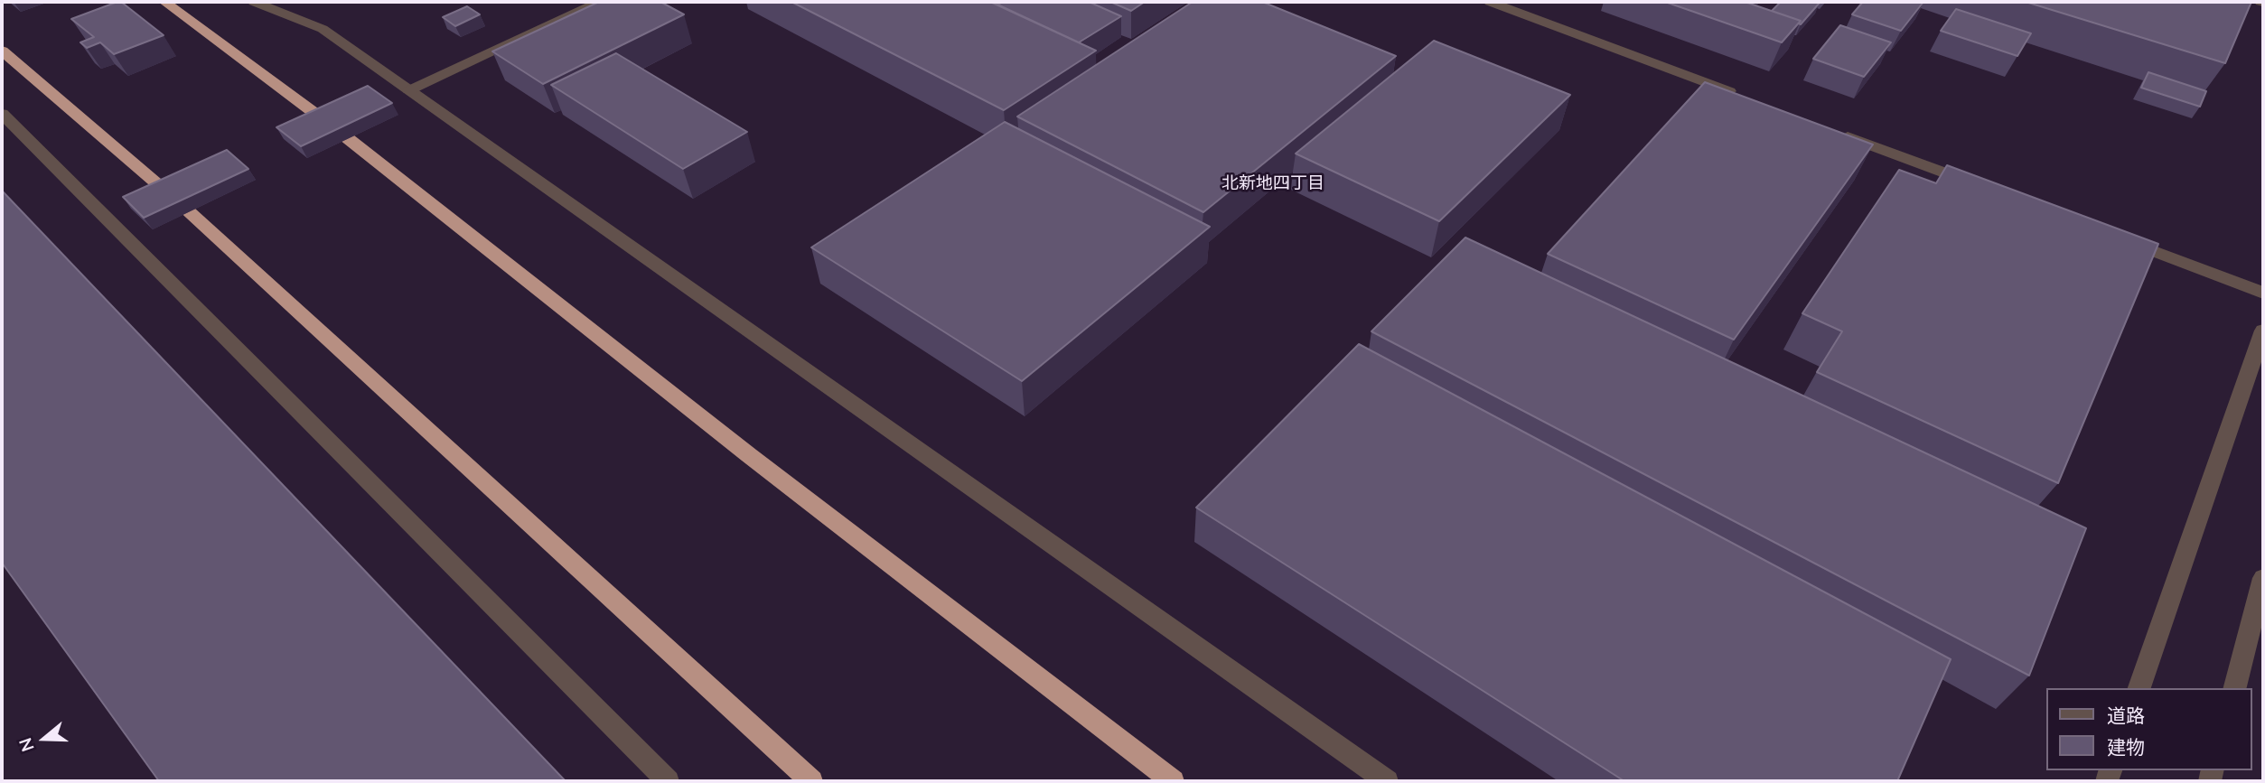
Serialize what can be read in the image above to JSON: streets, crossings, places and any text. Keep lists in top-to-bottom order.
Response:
{
  "districts": ["北新地四丁目"],
  "legend": ["道路", "建物"],
  "north": "left"
}
